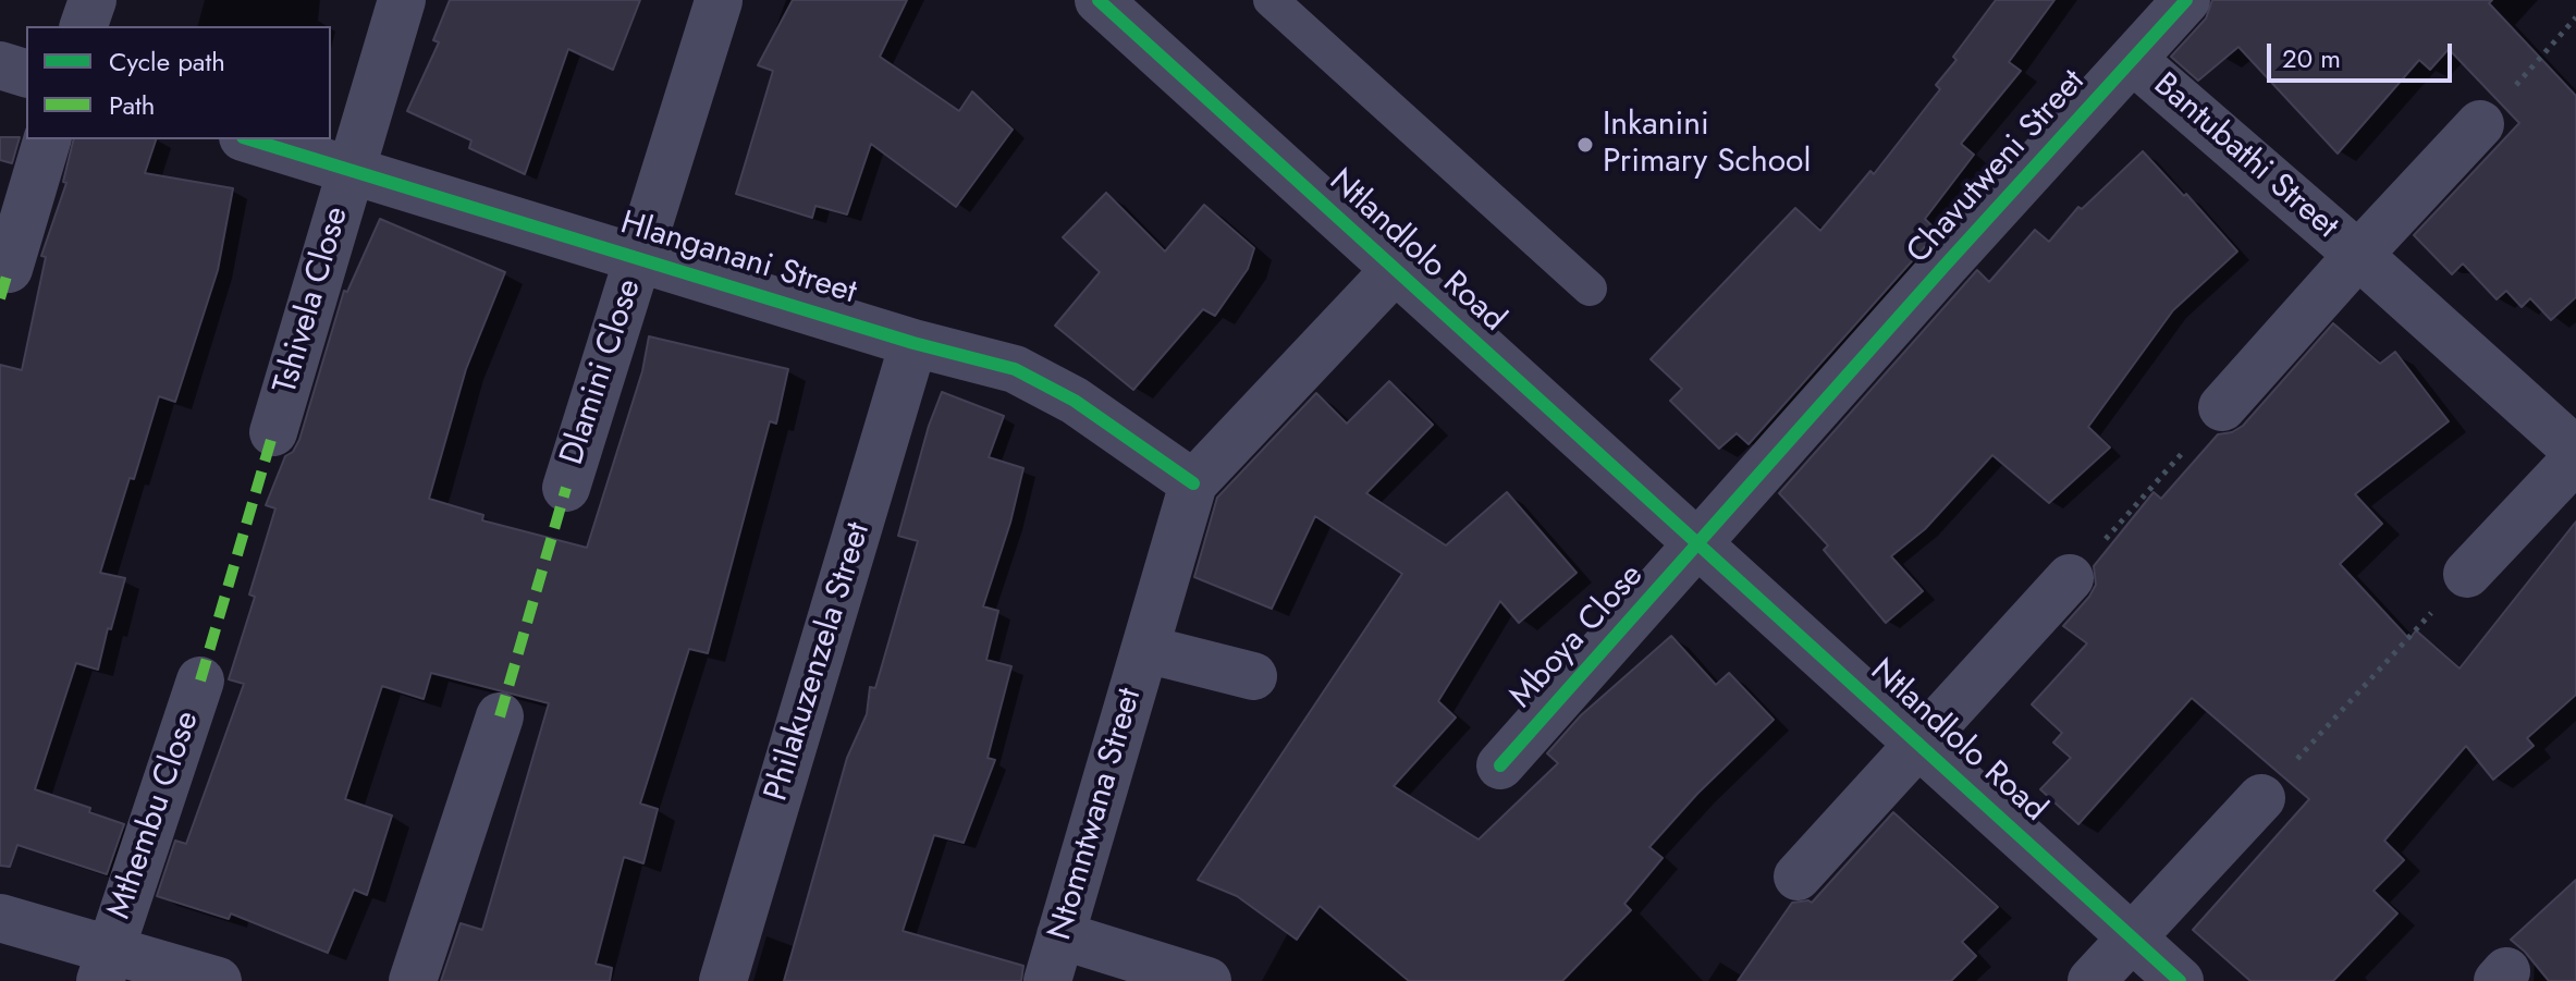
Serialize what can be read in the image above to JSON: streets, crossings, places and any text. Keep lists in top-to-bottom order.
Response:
{
  "streets": {
    "street": [
      "Bantubathi Street",
      "Chavutweni Street",
      "Ntlandlolo Road",
      "Hlanganani Street",
      "Tshivela Close",
      "Dlamini Close",
      "Mboya Close",
      "Philakuzenzela Street",
      "Ntomntwana Street",
      "Mthembu Close"
    ]
  },
  "crossings": [
    ["Bantubathi Street", "Chavutweni Street"],
    ["Chavutweni Street", "Ntlandlolo Road"],
    ["Chavutweni Street", "Mboya Close"],
    ["Ntlandlolo Road", "Mboya Close"],
    ["Ntlandlolo Road", "Ntomntwana Street"],
    ["Hlanganani Street", "Tshivela Close"],
    ["Hlanganani Street", "Dlamini Close"],
    ["Hlanganani Street", "Philakuzenzela Street"],
    ["Hlanganani Street", "Ntomntwana Street"]
  ],
  "places": ["Inkanini Primary School"],
  "legend": ["Cycle path", "Path"],
  "scale_bar": "20 m"
}
